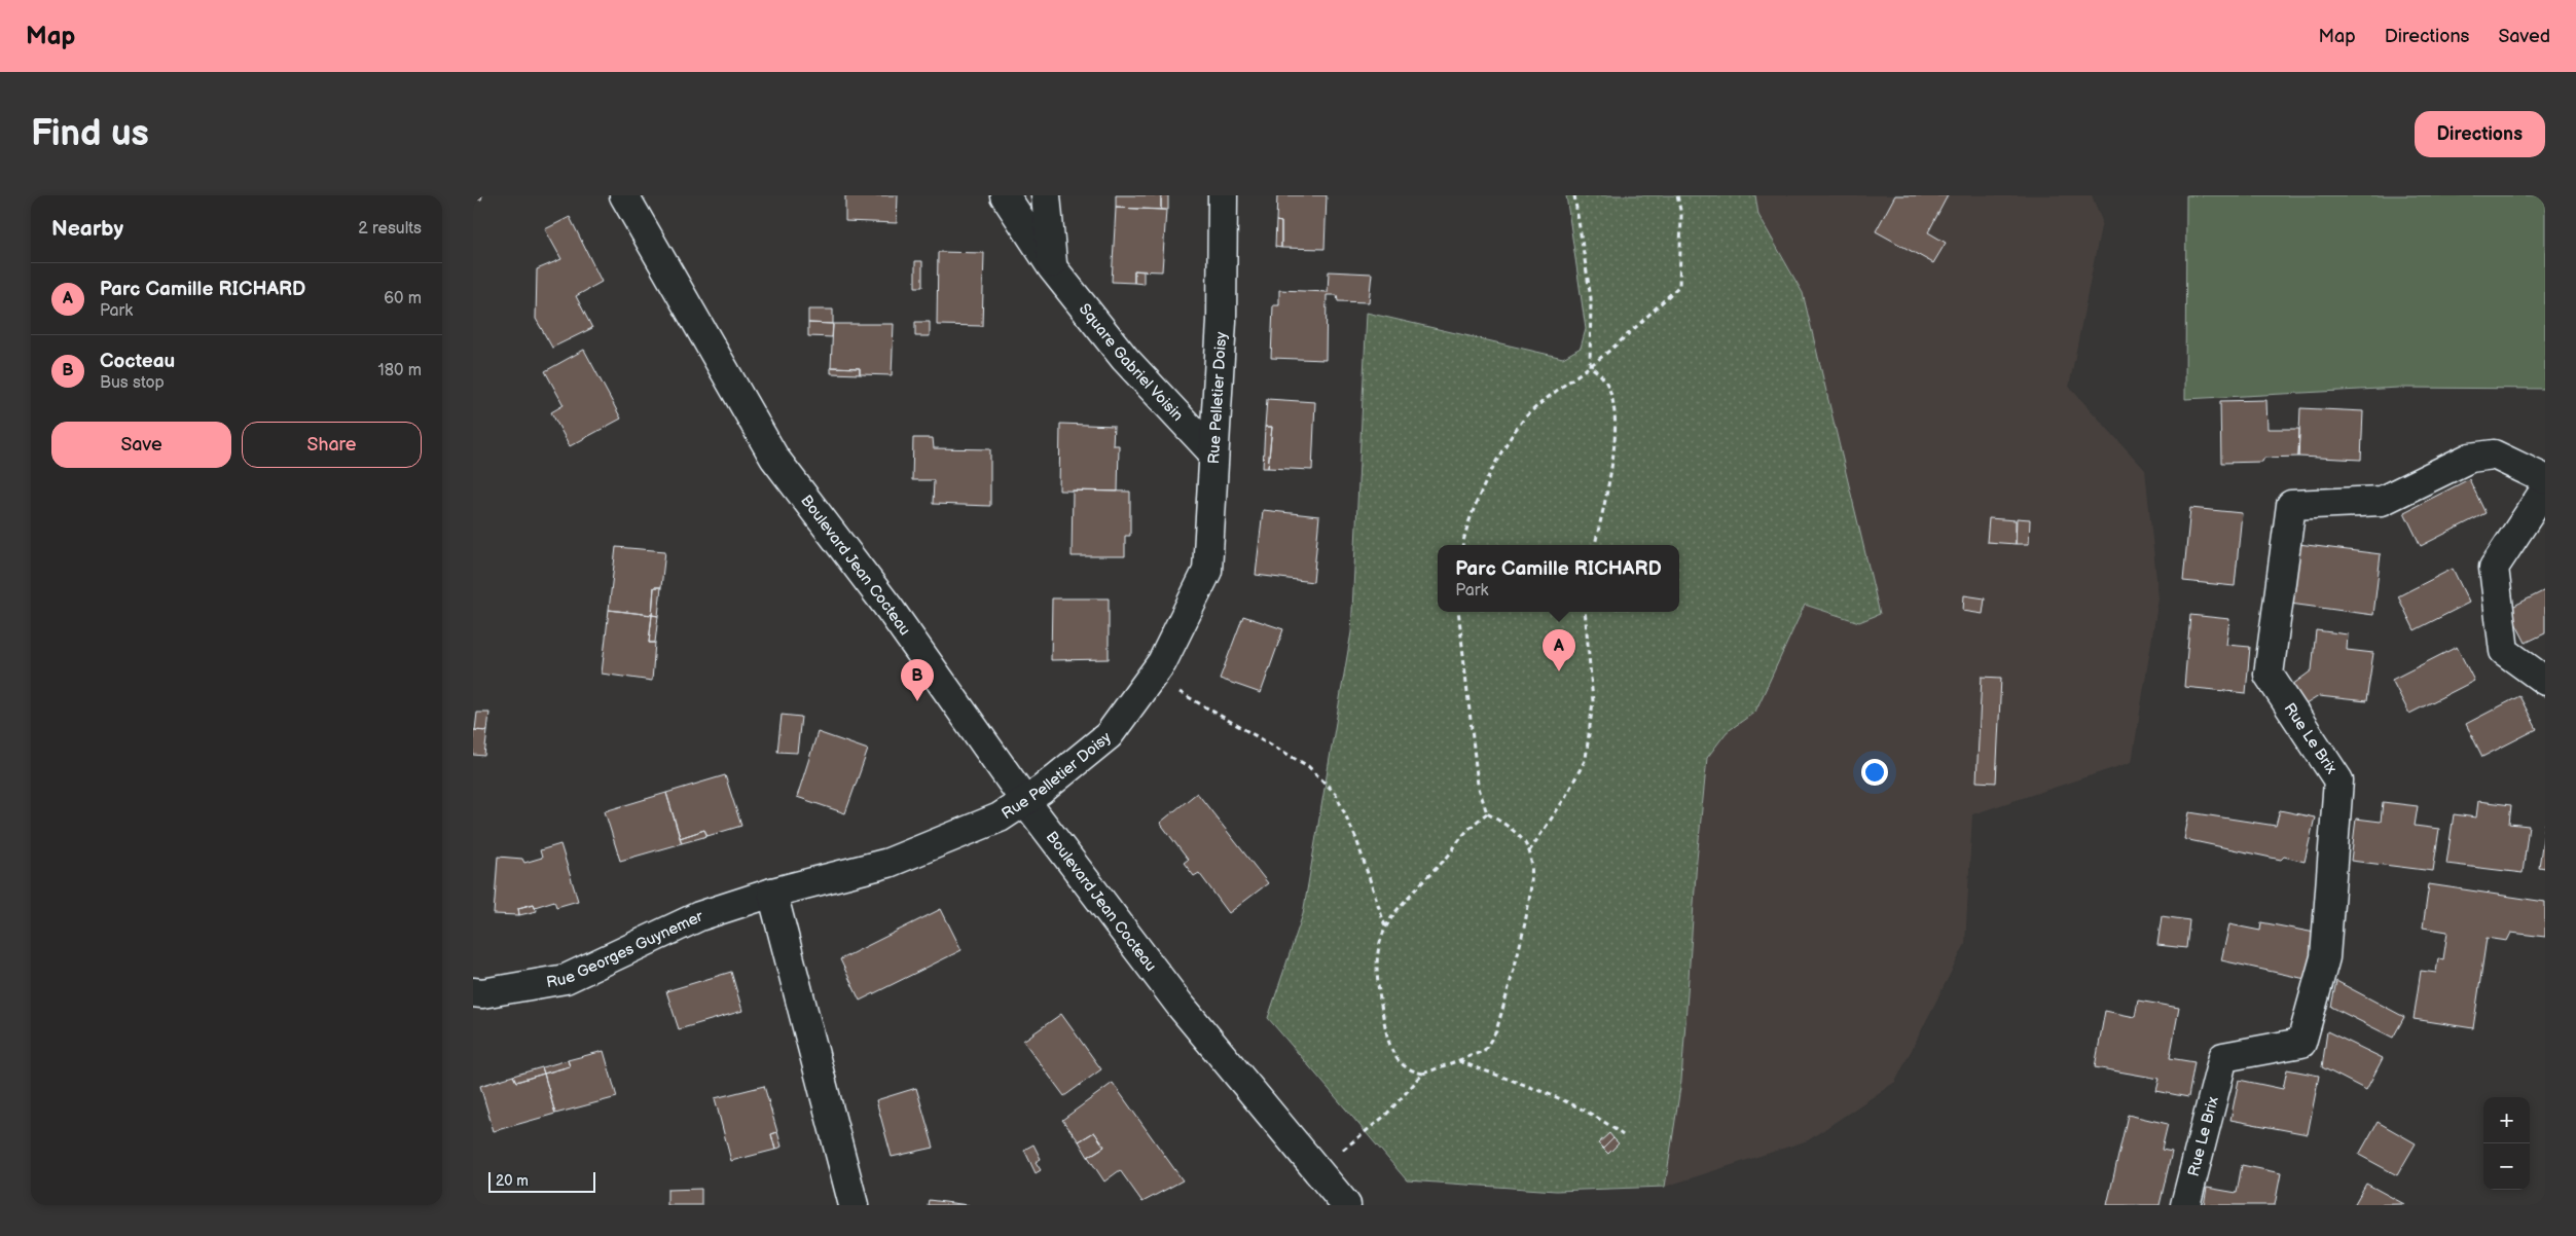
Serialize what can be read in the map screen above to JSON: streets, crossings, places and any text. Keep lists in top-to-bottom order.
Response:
{
  "streets": {
    "street": [
      "Square Gabriel Voisin",
      "Rue Pelletier Doisy",
      "Boulevard Jean Cocteau",
      "Rue Le Brix",
      "Rue Georges Guynemer"
    ]
  },
  "crossings": [
    ["Square Gabriel Voisin", "Rue Pelletier Doisy"],
    ["Rue Pelletier Doisy", "Boulevard Jean Cocteau"],
    ["Rue Pelletier Doisy", "Rue Georges Guynemer"]
  ],
  "scale_bar": "20 m",
  "page": {
    "header": "Map",
    "nav": ["Map", "Directions", "Saved"],
    "buttons": [
      "Directions",
      ["Save", "Share"]
    ],
    "title": "Find us",
    "heading": ["Nearby", "2 results"],
    "list": [
      {
        "mark": "A",
        "name": "Parc Camille RICHARD",
        "note": "Park",
        "value": "60 m"
      },
      {
        "mark": "B",
        "name": "Cocteau",
        "note": "Bus stop",
        "value": "180 m"
      }
    ],
    "popup": ["Parc Camille RICHARD", "Park"],
    "pins": ["A", "B"],
    "map_buttons": ["+", "−"],
    "scale": "20 m"
  }
}
